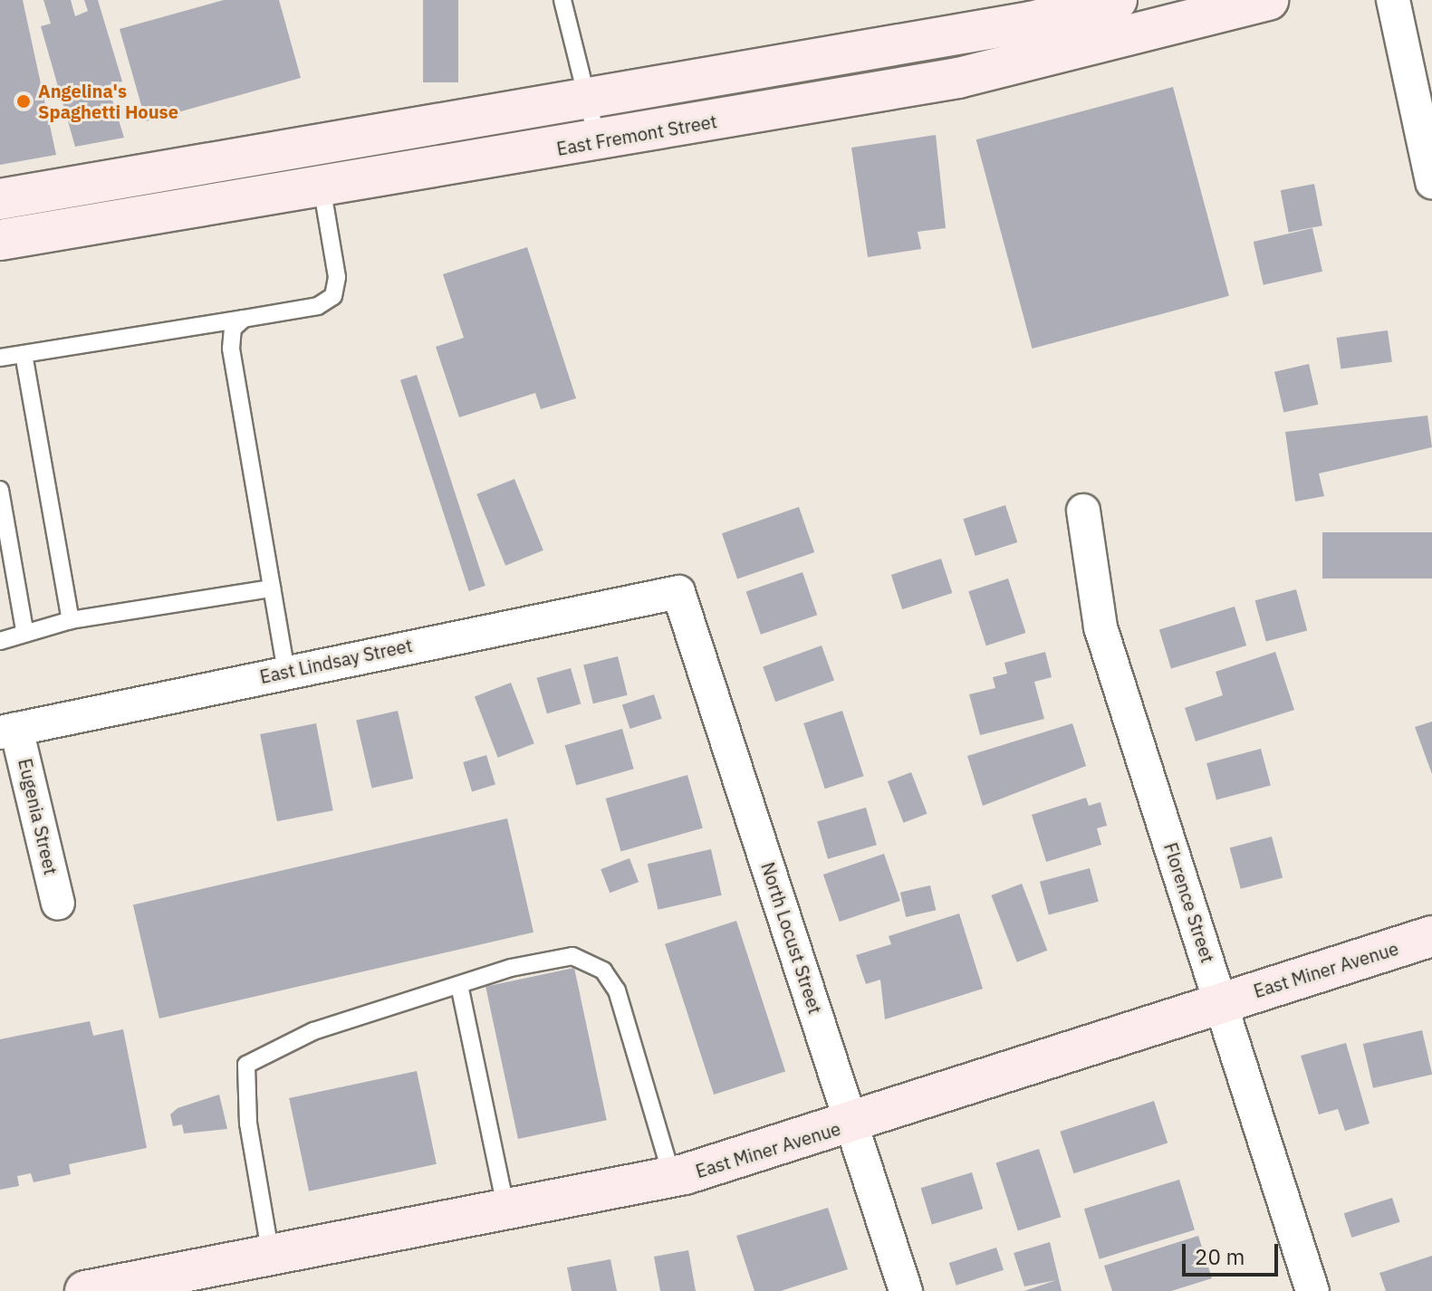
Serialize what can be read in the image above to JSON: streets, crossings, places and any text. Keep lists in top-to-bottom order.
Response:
{
  "streets": {
    "main road": ["East Fremont Street", "East Miner Avenue"],
    "street": [
      "East Lindsay Street",
      "Eugenia Street",
      "Florence Street",
      "North Locust Street"
    ]
  },
  "crossings": [
    ["East Lindsay Street", "Eugenia Street"],
    ["East Lindsay Street", "North Locust Street"],
    ["Florence Street", "East Miner Avenue"],
    ["North Locust Street", "East Miner Avenue"]
  ],
  "places": ["Angelina's Spaghetti House"],
  "scale_bar": "20 m"
}
